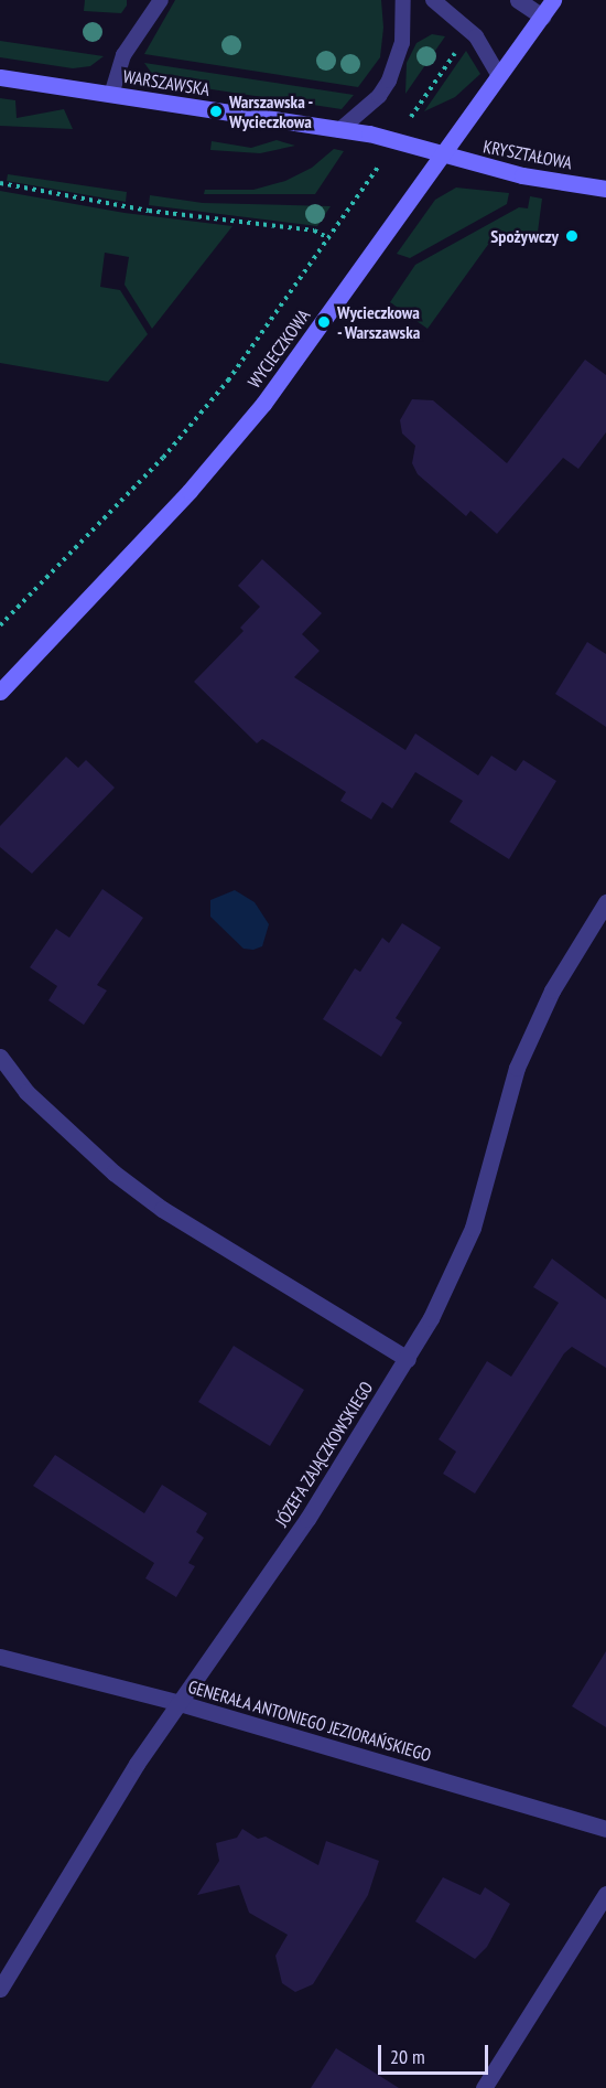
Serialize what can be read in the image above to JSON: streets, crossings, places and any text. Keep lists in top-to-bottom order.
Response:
{
  "streets": {
    "street": [
      "WARSZAWSKA",
      "KRYSZTAŁOWA",
      "WYCIECZKOWA",
      "JÓZEFA ZAJĄCZKOWSKIEGO",
      "GENERAŁA ANTONIEGO JEZIORAŃSKIEGO"
    ]
  },
  "crossings": [
    ["WARSZAWSKA", "KRYSZTAŁOWA"],
    ["WARSZAWSKA", "WYCIECZKOWA"],
    ["KRYSZTAŁOWA", "WYCIECZKOWA"],
    ["JÓZEFA ZAJĄCZKOWSKIEGO", "GENERAŁA ANTONIEGO JEZIORAŃSKIEGO"]
  ],
  "places": ["Warszawska - Wycieczkowa", "Spożywczy", "Wycieczkowa - Warszawska"],
  "scale_bar": "20 m"
}
